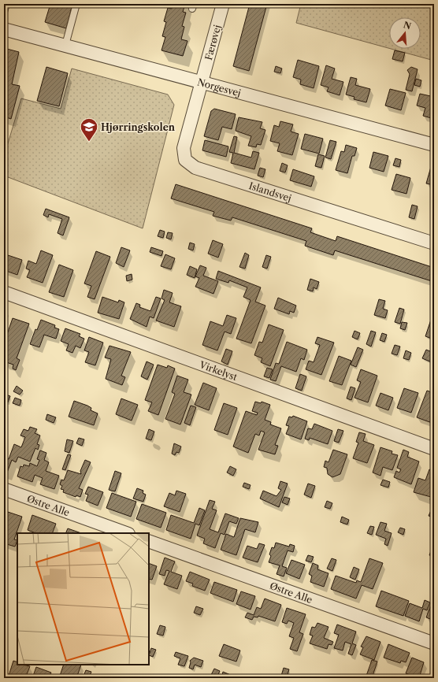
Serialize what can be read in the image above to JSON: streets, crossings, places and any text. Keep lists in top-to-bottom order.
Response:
{
  "streets": {
    "street": [
      "Færøvej",
      "Norgesvej",
      "Islandsvej",
      "Virkelyst",
      "Østre Alle"
    ]
  },
  "crossings": [
    ["Færøvej", "Norgesvej"],
    ["Færøvej", "Islandsvej"],
    ["Norgesvej", "Islandsvej"]
  ],
  "places": {
    "school or university": ["Hjørringskolen"]
  },
  "north": "top"
}
